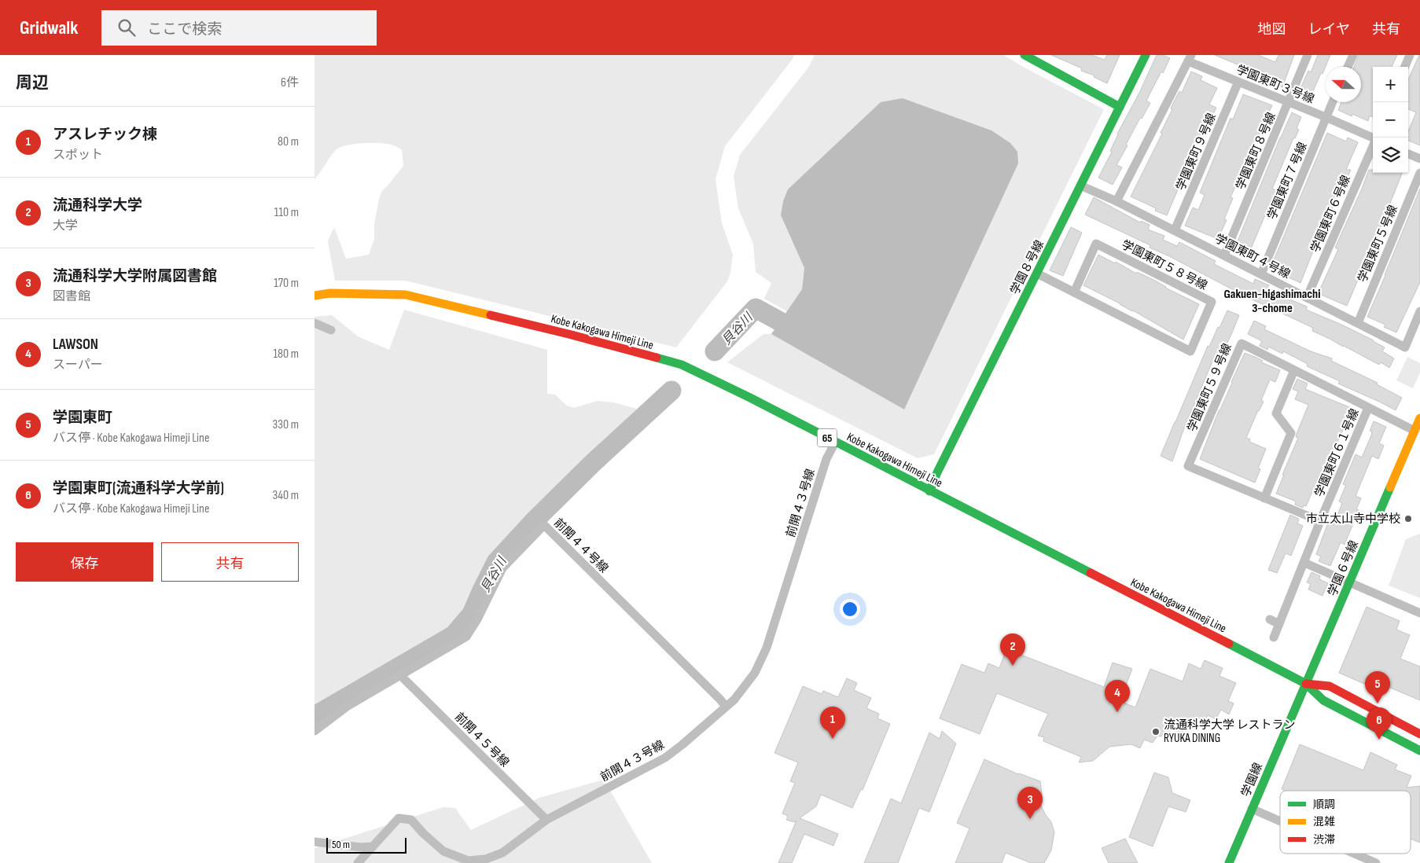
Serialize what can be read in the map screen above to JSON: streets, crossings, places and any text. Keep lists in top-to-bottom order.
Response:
{
  "streets": {
    "main road": [
      "学園８号線",
      "Kobe Kakogawa Himeji Line",
      "65",
      "学園６号線",
      "学園線"
    ],
    "street": [
      "学園東町３号線",
      "学園東町８号線",
      "学園東町９号線",
      "学園東町７号線",
      "学園東町６号線",
      "学園東町５号線",
      "学園東町４号線",
      "学園東町５８号線",
      "学園東町５９号線",
      "学園東町６１号線",
      "前開４３号線",
      "前開４４号線",
      "前開４５号線"
    ]
  },
  "crossings": [
    ["学園東町３号線", "学園東町８号線"],
    ["学園東町３号線", "学園東町９号線"],
    ["学園東町３号線", "学園東町７号線"],
    ["学園東町８号線", "学園東町４号線"],
    ["学園東町９号線", "学園東町４号線"],
    ["学園東町７号線", "学園東町４号線"],
    ["学園東町６号線", "学園東町４号線"],
    ["学園東町５号線", "学園東町４号線"],
    ["学園東町４号線", "学園８号線"],
    ["学園東町５８号線", "学園８号線"],
    ["学園８号線", "Kobe Kakogawa Himeji Line"],
    ["Kobe Kakogawa Himeji Line", "前開４３号線"],
    ["Kobe Kakogawa Himeji Line", "学園６号線"],
    ["Kobe Kakogawa Himeji Line", "学園線"],
    ["学園東町５９号線", "学園東町６１号線"],
    ["学園東町５９号線", "学園６号線"],
    ["前開４３号線", "前開４４号線"],
    ["前開４３号線", "前開４５号線"],
    ["前開４４号線", "前開４５号線"],
    ["学園６号線", "学園線"]
  ],
  "districts": ["Gakuen-higashimachi 3-chome"],
  "water": ["貝谷川"],
  "places": ["市立太山寺中学校", "流通科学大学 レストラン RYUKA DINING"],
  "legend": ["順調", "混雑", "渋滞"],
  "scale_bar": "50 m",
  "north": "left",
  "page": {
    "header": "Gridwalk",
    "search": "ここで検索",
    "nav": ["地図", "レイヤ", "共有"],
    "heading": ["周辺", "6件"],
    "map_buttons": ["+", "−"],
    "list": [
      {
        "mark": "1",
        "name": "アスレチック棟",
        "note": "スポット",
        "value": "80 m"
      },
      {
        "mark": "2",
        "name": "流通科学大学",
        "note": "大学",
        "value": "110 m"
      },
      {
        "mark": "3",
        "name": "流通科学大学附属図書館",
        "note": "図書館",
        "value": "170 m"
      },
      {
        "mark": "4",
        "name": "LAWSON",
        "note": "スーパー",
        "value": "180 m"
      },
      {
        "mark": "5",
        "name": "学園東町",
        "note": "バス停 · Kobe Kakogawa Himeji Line",
        "value": "330 m"
      },
      {
        "mark": "6",
        "name": "学園東町(流通科学大学前)",
        "note": "バス停 · Kobe Kakogawa Himeji Line",
        "value": "340 m"
      }
    ],
    "buttons": ["保存", "共有"],
    "pins": [
      "2",
      "5",
      "4",
      "1",
      "6",
      "3"
    ],
    "scale": "50 m"
  }
}
